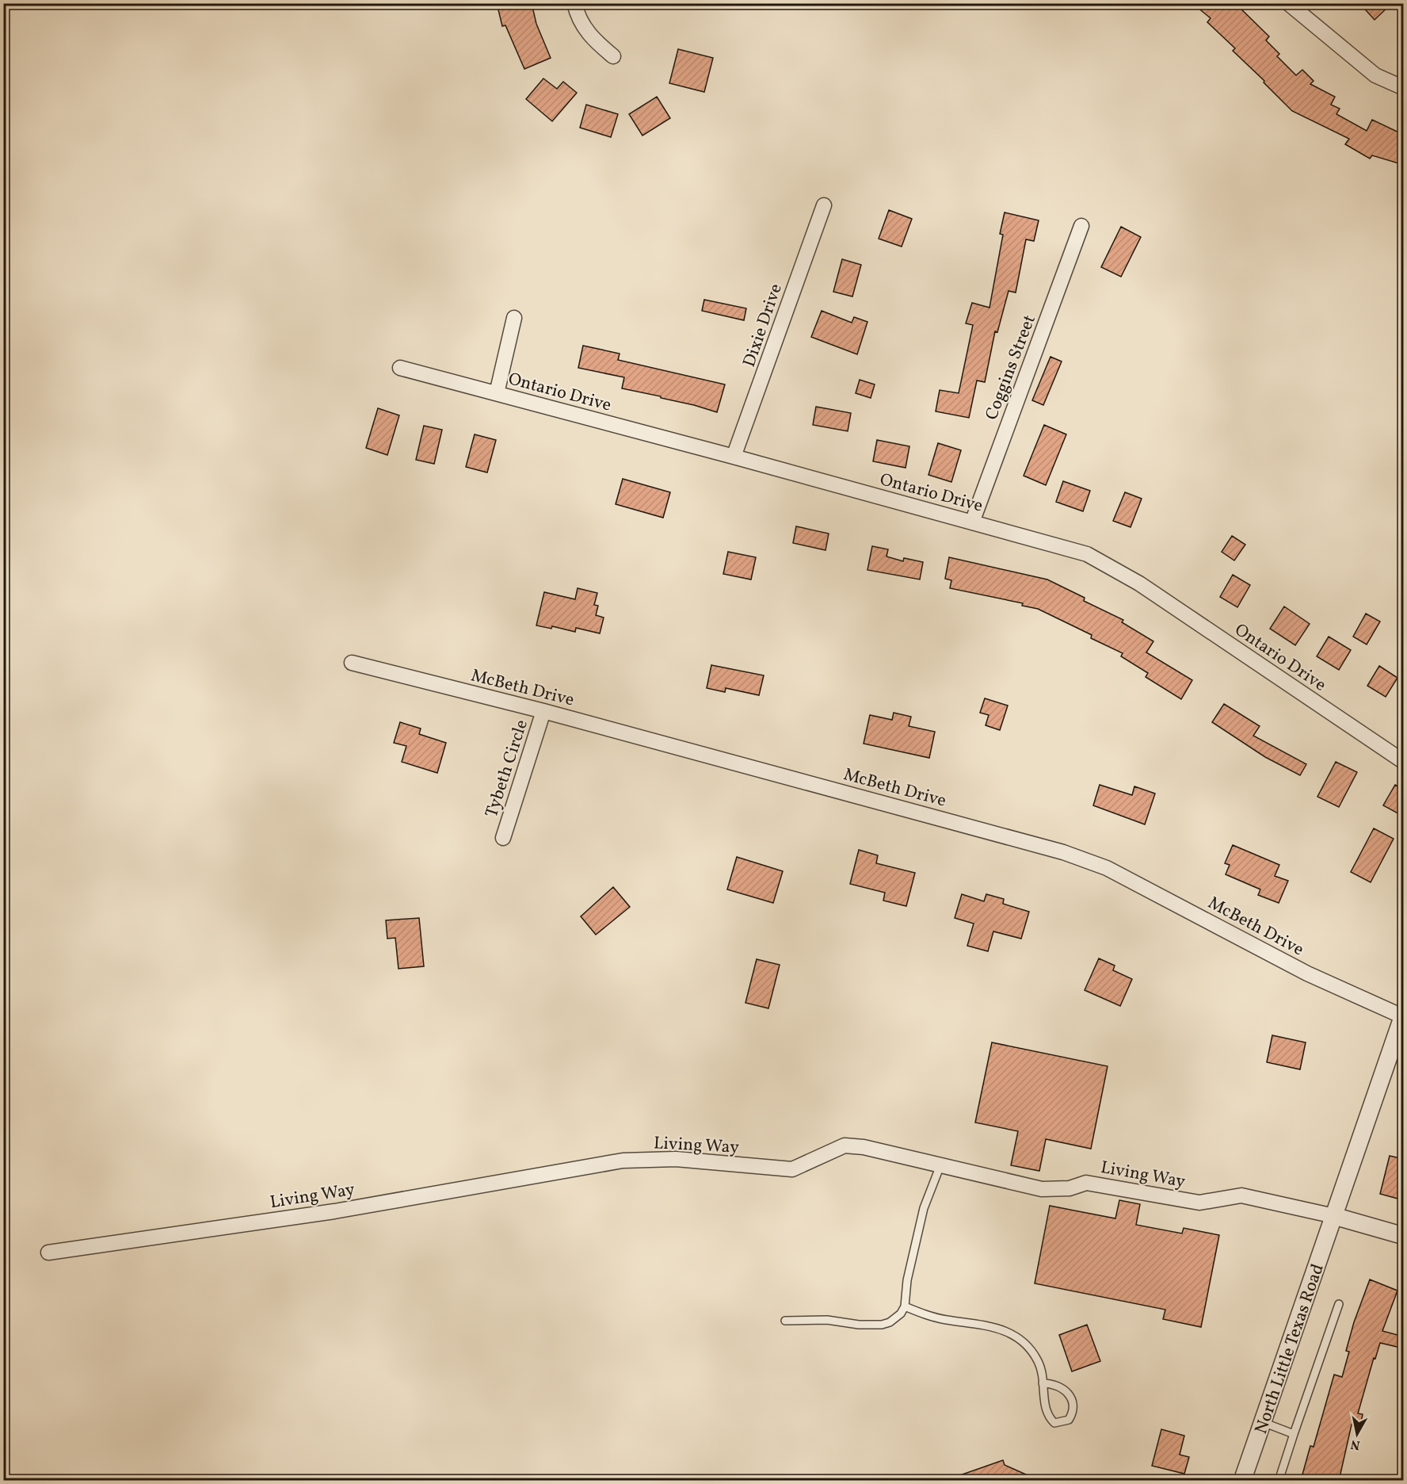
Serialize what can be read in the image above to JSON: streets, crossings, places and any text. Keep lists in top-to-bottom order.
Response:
{
  "streets": {
    "street": [
      "Dixie Drive",
      "Coggins Street",
      "Ontario Drive",
      "McBeth Drive",
      "Tybeth Circle",
      "Living Way",
      "North Little Texas Road"
    ]
  },
  "crossings": [
    ["Dixie Drive", "Ontario Drive"],
    ["Coggins Street", "Ontario Drive"],
    ["McBeth Drive", "Tybeth Circle"],
    ["McBeth Drive", "North Little Texas Road"],
    ["Living Way", "North Little Texas Road"]
  ],
  "north": "bottom"
}
